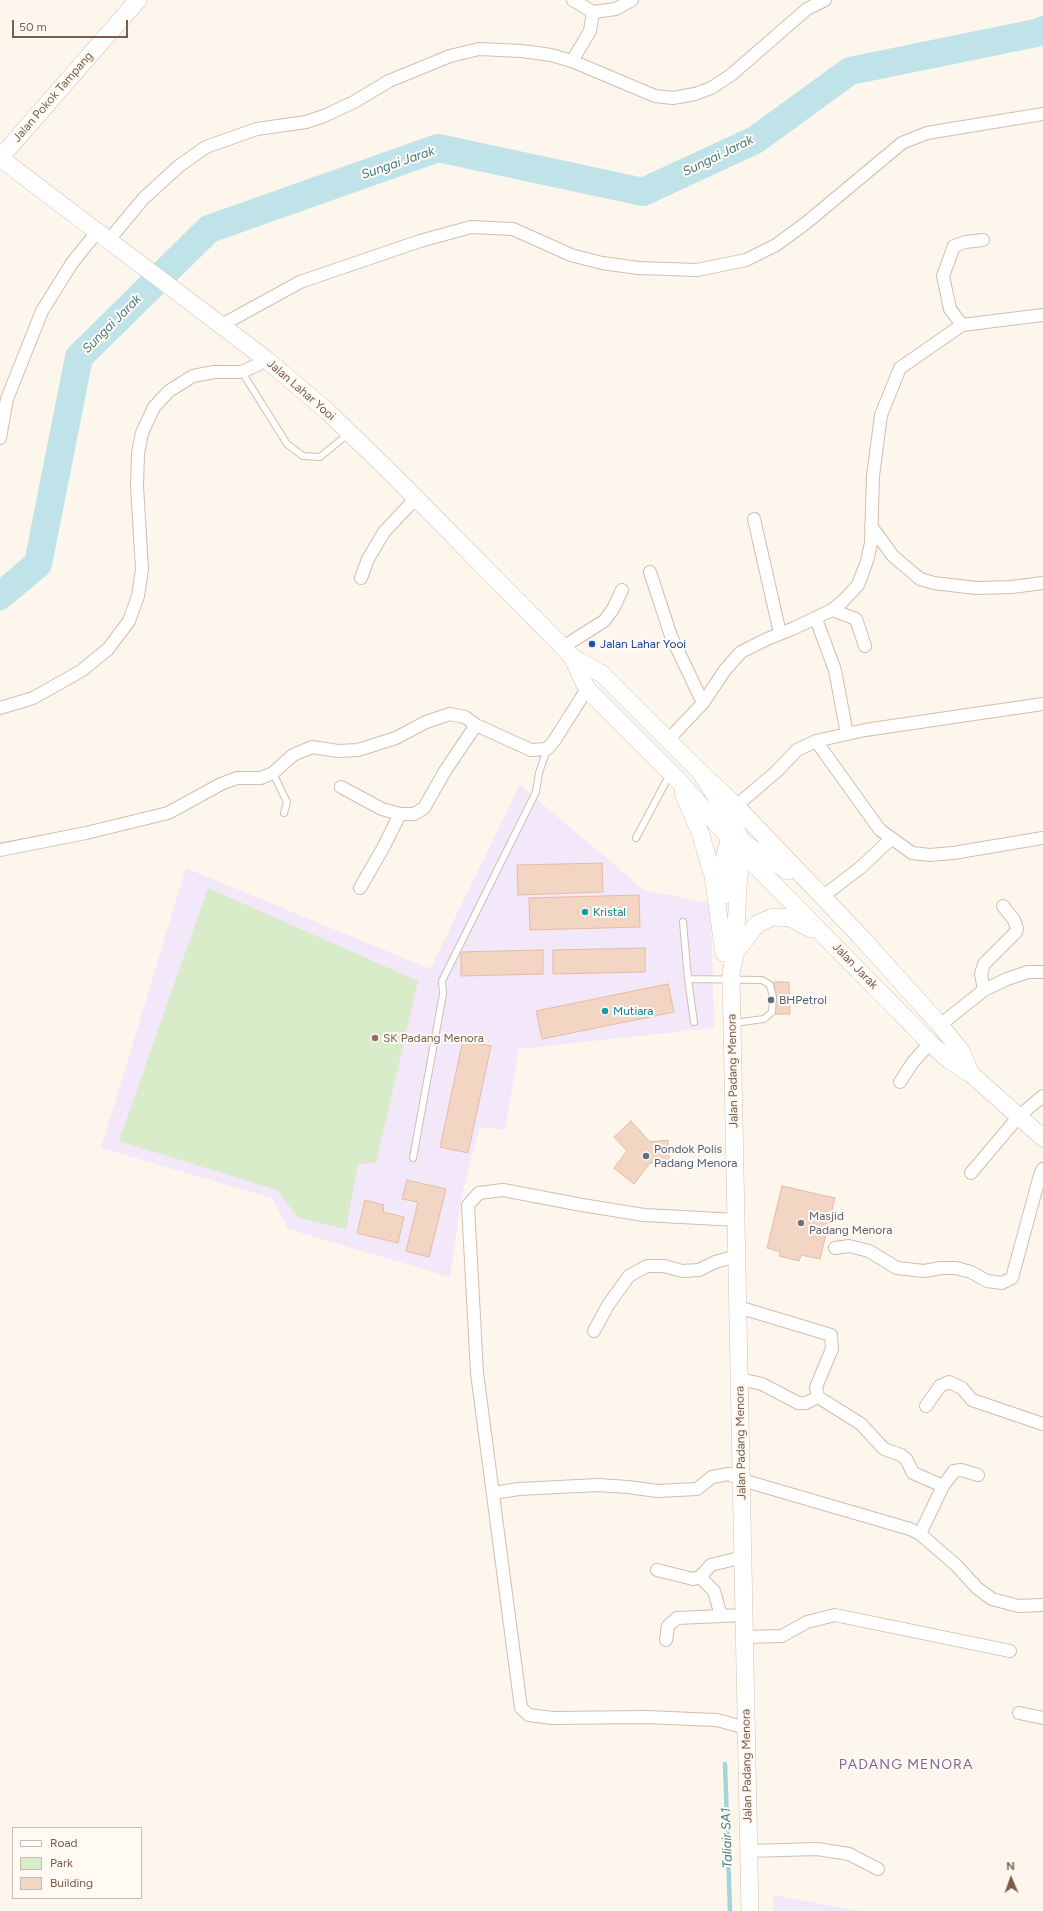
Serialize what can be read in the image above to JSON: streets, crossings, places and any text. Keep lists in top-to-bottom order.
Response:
{
  "streets": {
    "main road": [
      "Jalan Pokok Tampang",
      "Jalan Lahar Yooi",
      "Jalan Jarak",
      "Jalan Padang Menora"
    ]
  },
  "crossings": [
    ["Jalan Pokok Tampang", "Jalan Lahar Yooi"],
    ["Jalan Lahar Yooi", "Jalan Jarak"],
    ["Jalan Lahar Yooi", "Jalan Padang Menora"],
    ["Jalan Jarak", "Jalan Padang Menora"]
  ],
  "districts": ["PADANG MENORA"],
  "water": ["Sungai Jarak", "Taliair SA1"],
  "places": [
    "Jalan Lahar Yooi",
    "Kristal",
    "BHPetrol",
    "Mutiara",
    "SK Padang Menora",
    "Pondok Polis Padang Menora",
    "Masjid Padang Menora"
  ],
  "legend": ["Road", "Park", "Building"],
  "scale_bar": "50 m",
  "north": "top"
}
